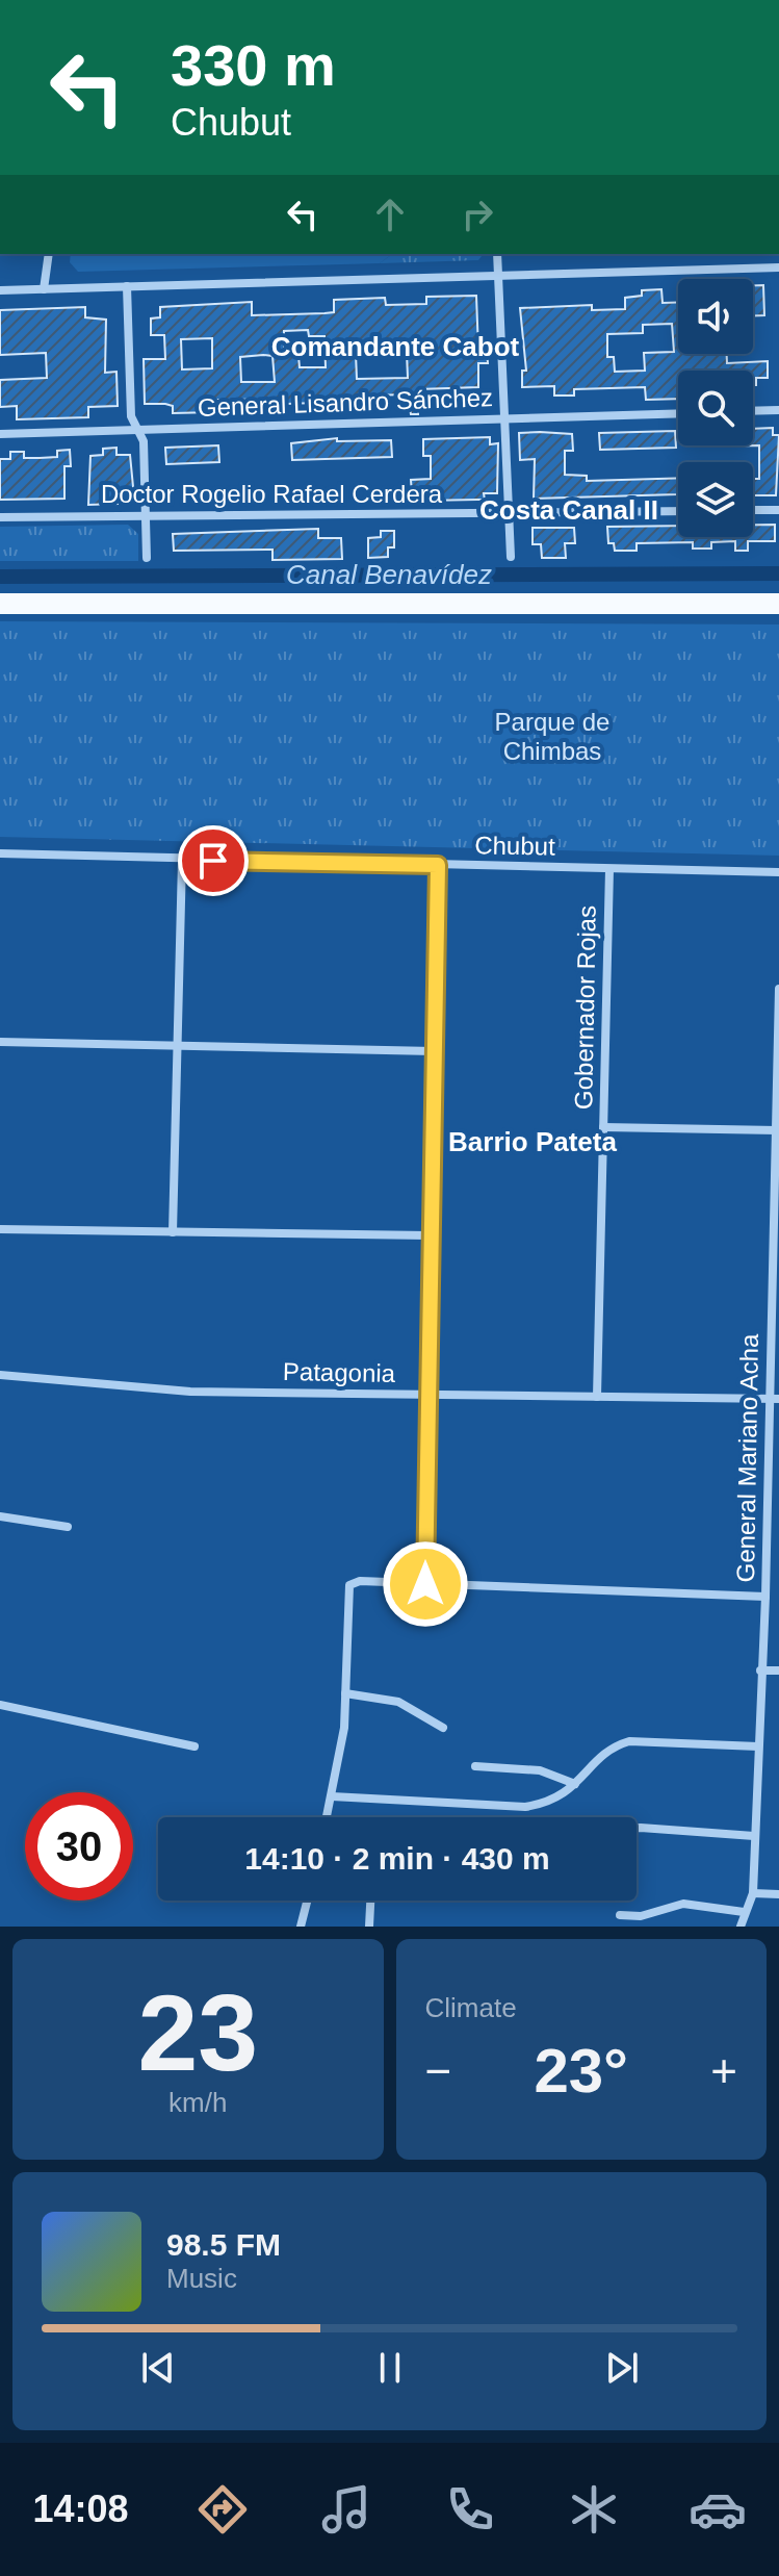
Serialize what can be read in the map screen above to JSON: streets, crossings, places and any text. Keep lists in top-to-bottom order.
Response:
{
  "streets": {
    "street": [
      "General Lisandro Sánchez",
      "Doctor Rogelio Rafael Cerdera",
      "Chubut",
      "Gobernador Rojas",
      "Patagonia",
      "General Mariano Acha"
    ]
  },
  "crossings": [
    ["Chubut", "Gobernador Rojas"],
    ["Gobernador Rojas", "Patagonia"],
    ["Patagonia", "General Mariano Acha"]
  ],
  "districts": ["Comandante Cabot", "Costa Canal II", "Barrio Pateta"],
  "water": ["Canal Benavídez"],
  "parks": ["Parque de Chimbas"],
  "page": {
    "turn": ["330 m", "Chubut"],
    "limit": "30",
    "trip": "14:10 · 2 min · 430 m",
    "tile": [
      ["23", "km/h"],
      "Climate"
    ],
    "heat": ["−", "23°", "+"],
    "song": ["98.5 FM", "Music"],
    "tabs": "14:08"
  }
}
